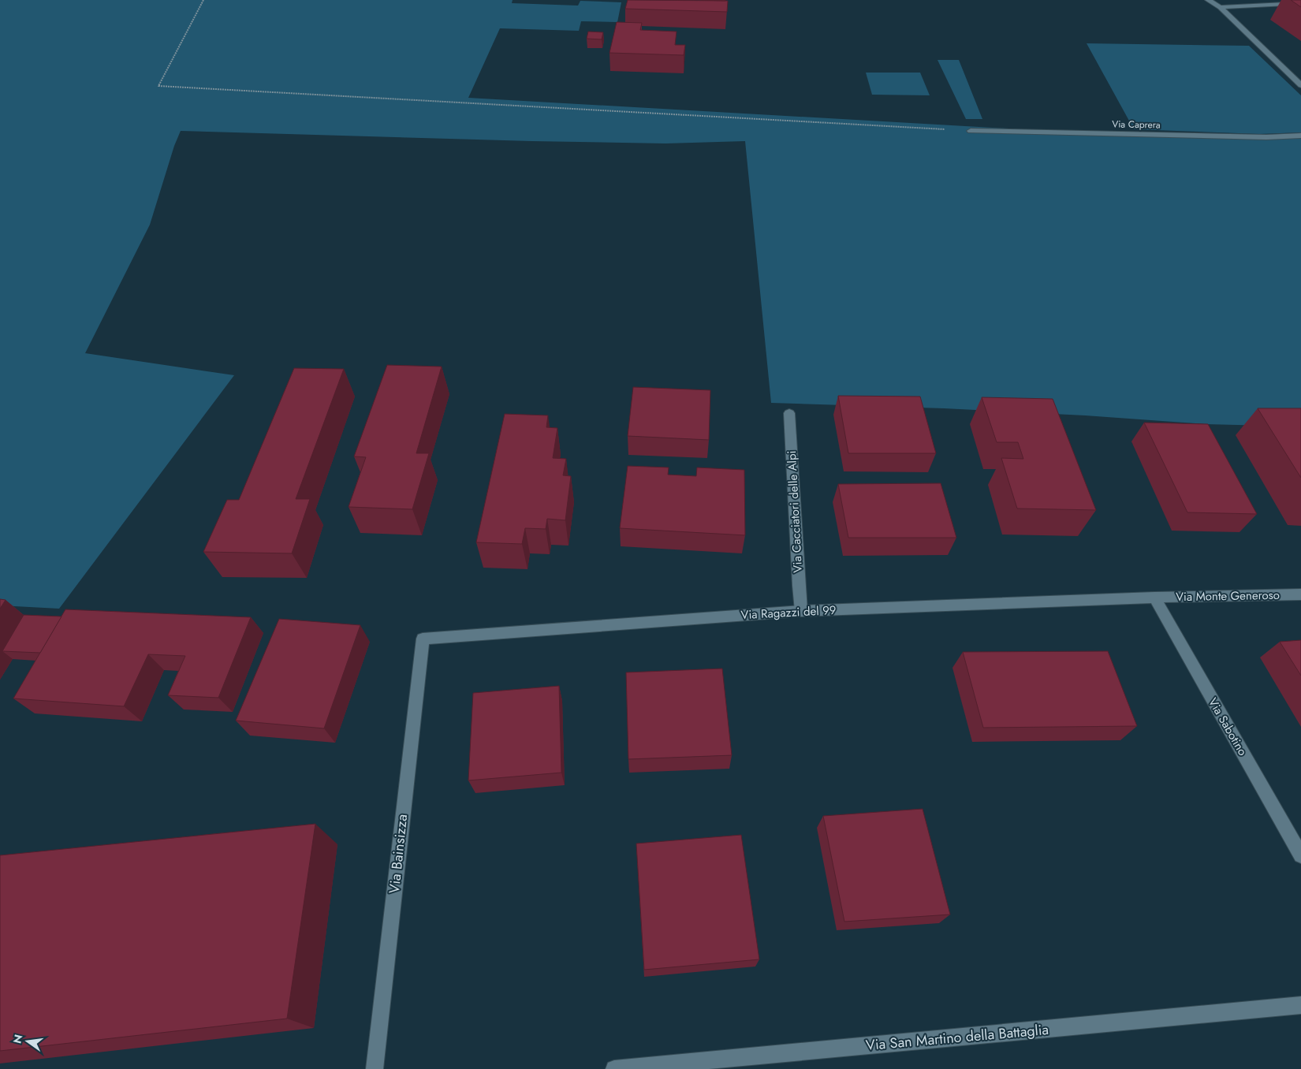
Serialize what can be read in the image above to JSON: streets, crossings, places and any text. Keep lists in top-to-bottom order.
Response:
{
  "streets": {
    "street": [
      "Via Caprera",
      "Via Cacciatori delle Alpi",
      "Via Monte Generoso",
      "Via Ragazzi del 99",
      "Via Sabotino",
      "Via Bainsizza",
      "Via San Martino della Battaglia"
    ]
  },
  "crossings": [
    ["Via Cacciatori delle Alpi", "Via Ragazzi del 99"],
    ["Via Monte Generoso", "Via Ragazzi del 99"],
    ["Via Monte Generoso", "Via Sabotino"],
    ["Via Ragazzi del 99", "Via Sabotino"],
    ["Via Ragazzi del 99", "Via Bainsizza"]
  ],
  "north": "left"
}
